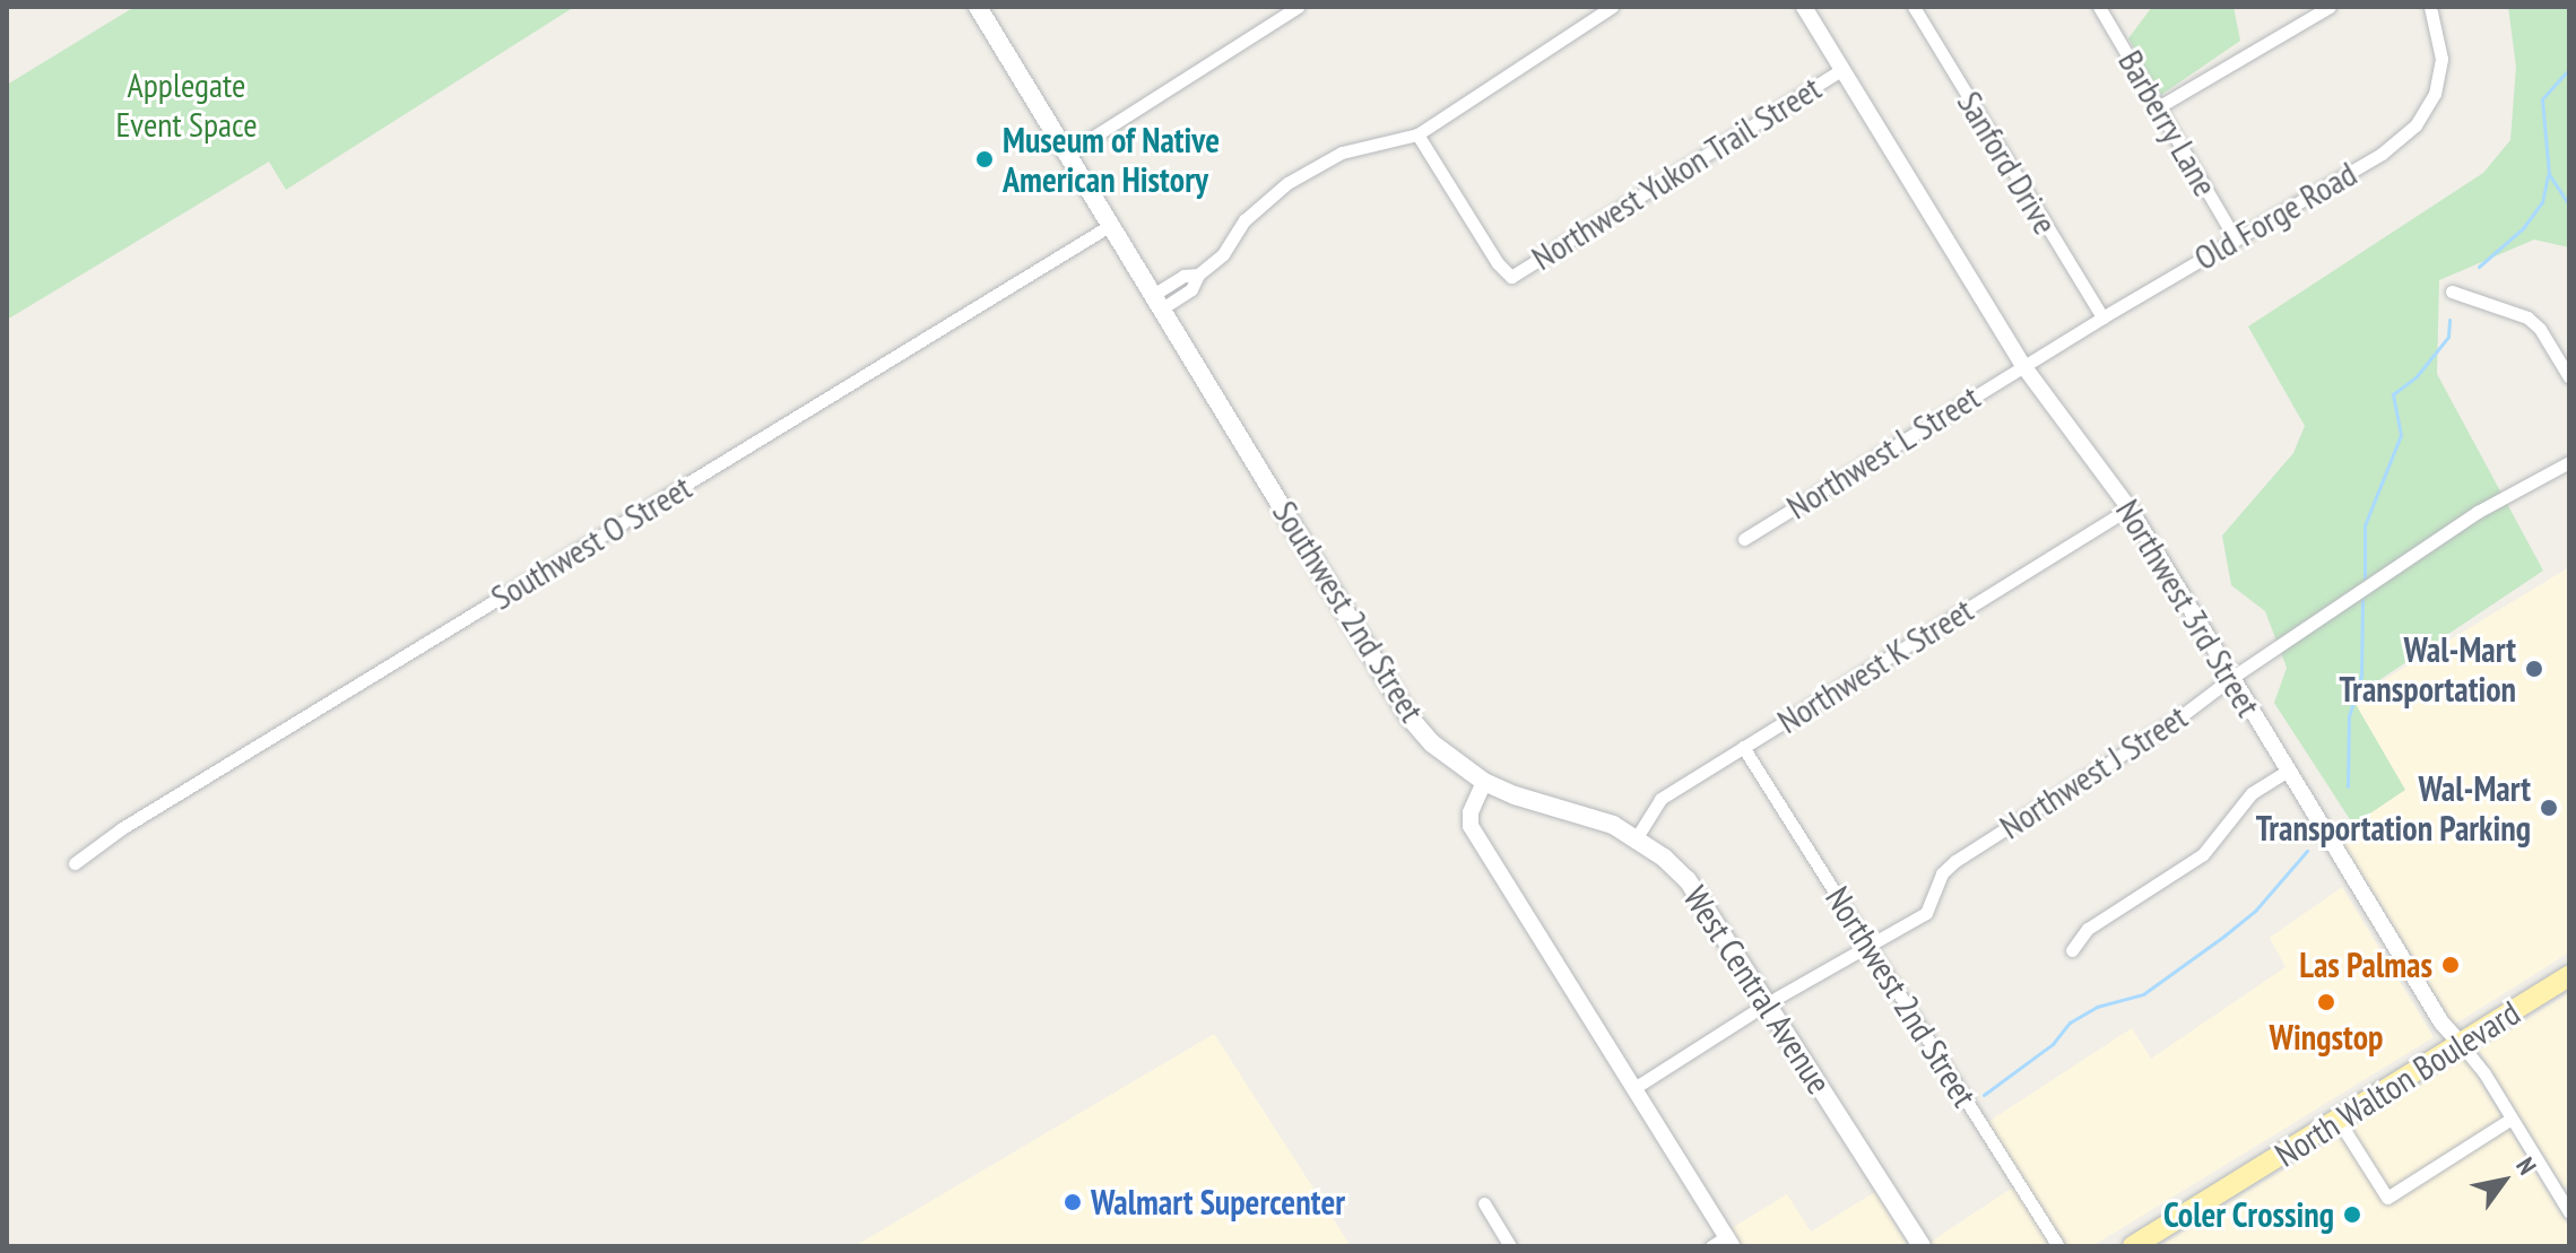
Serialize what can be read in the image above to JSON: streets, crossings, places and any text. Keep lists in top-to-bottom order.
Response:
{
  "streets": {
    "main road": ["Southwest 2nd Street", "West Central Avenue", "North Walton Boulevard"],
    "street": [
      "Barberry Lane",
      "Sanford Drive",
      "Northwest Yukon Trail Street",
      "Old Forge Road",
      "Northwest L Street",
      "Southwest O Street",
      "Northwest 3rd Street",
      "Northwest K Street",
      "Northwest J Street",
      "Northwest 2nd Street"
    ]
  },
  "crossings": [
    ["Barberry Lane", "Old Forge Road"],
    ["Sanford Drive", "Old Forge Road"],
    ["Northwest Yukon Trail Street", "Northwest 3rd Street"],
    ["Old Forge Road", "Northwest L Street"],
    ["Old Forge Road", "Northwest 3rd Street"],
    ["Northwest L Street", "Northwest 3rd Street"],
    ["Southwest O Street", "Southwest 2nd Street"],
    ["Northwest 3rd Street", "Northwest K Street"],
    ["Northwest 3rd Street", "Northwest J Street"],
    ["Northwest 3rd Street", "North Walton Boulevard"],
    ["Southwest 2nd Street", "West Central Avenue"],
    ["Northwest K Street", "West Central Avenue"],
    ["Northwest K Street", "Northwest 2nd Street"],
    ["Northwest J Street", "West Central Avenue"],
    ["Northwest J Street", "Northwest 2nd Street"]
  ],
  "parks": ["Applegate Event Space"],
  "places": [
    "Museum of Native American History",
    "Wal-Mart Transportation",
    "Wal-Mart Transportation Parking",
    "Las Palmas",
    "Wingstop",
    "Walmart Supercenter",
    "Coler Crossing"
  ],
  "north": "top right"
}
